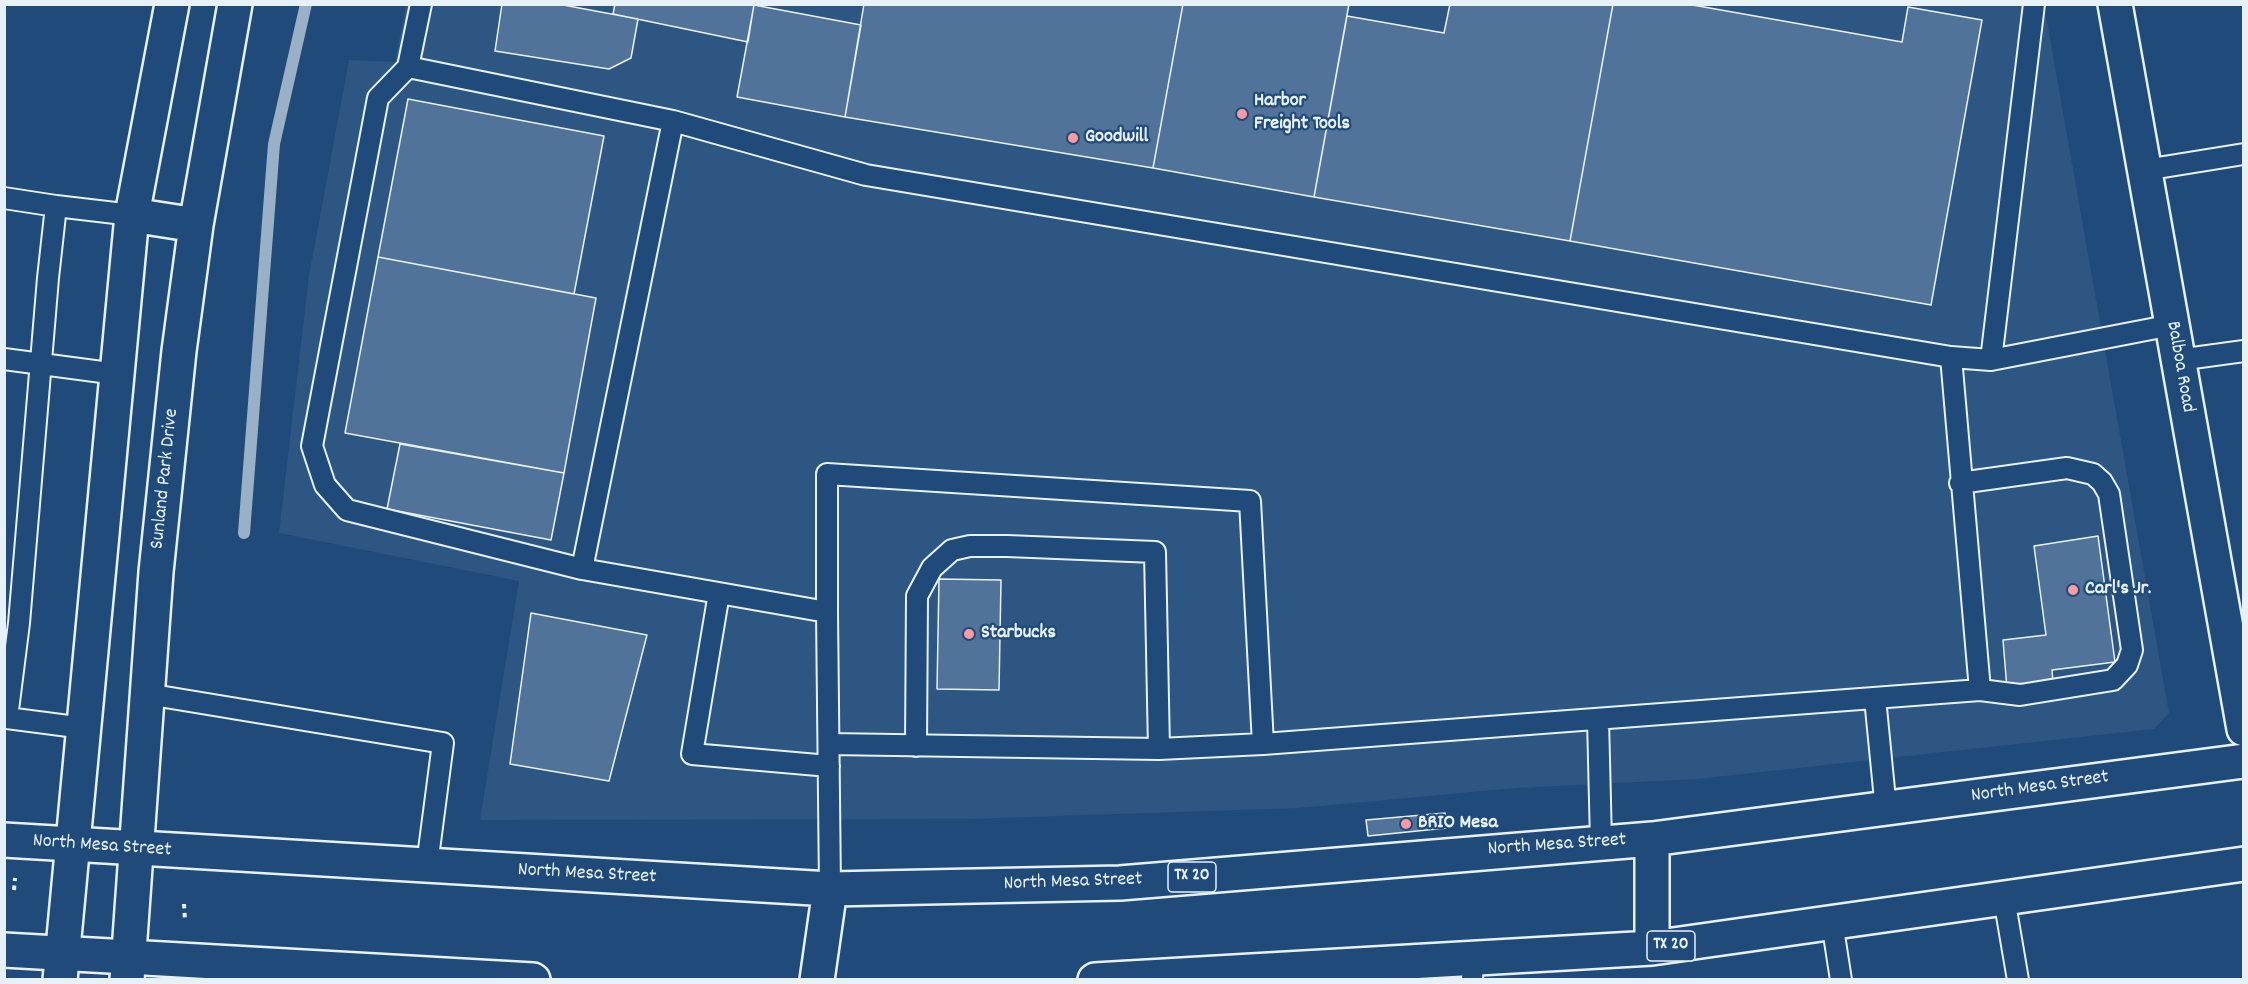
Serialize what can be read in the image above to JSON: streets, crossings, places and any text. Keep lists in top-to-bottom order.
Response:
{
  "streets": {
    "main road": [
      "Balboa Road",
      "Sunland Park Drive",
      "North Mesa Street",
      "TX 20"
    ]
  },
  "crossings": [
    ["Sunland Park Drive", "North Mesa Street"]
  ],
  "places": [
    "Harbor Freight Tools",
    "Goodwill",
    "Carl's Jr.",
    "Starbucks",
    "BRIO Mesa"
  ]
}
